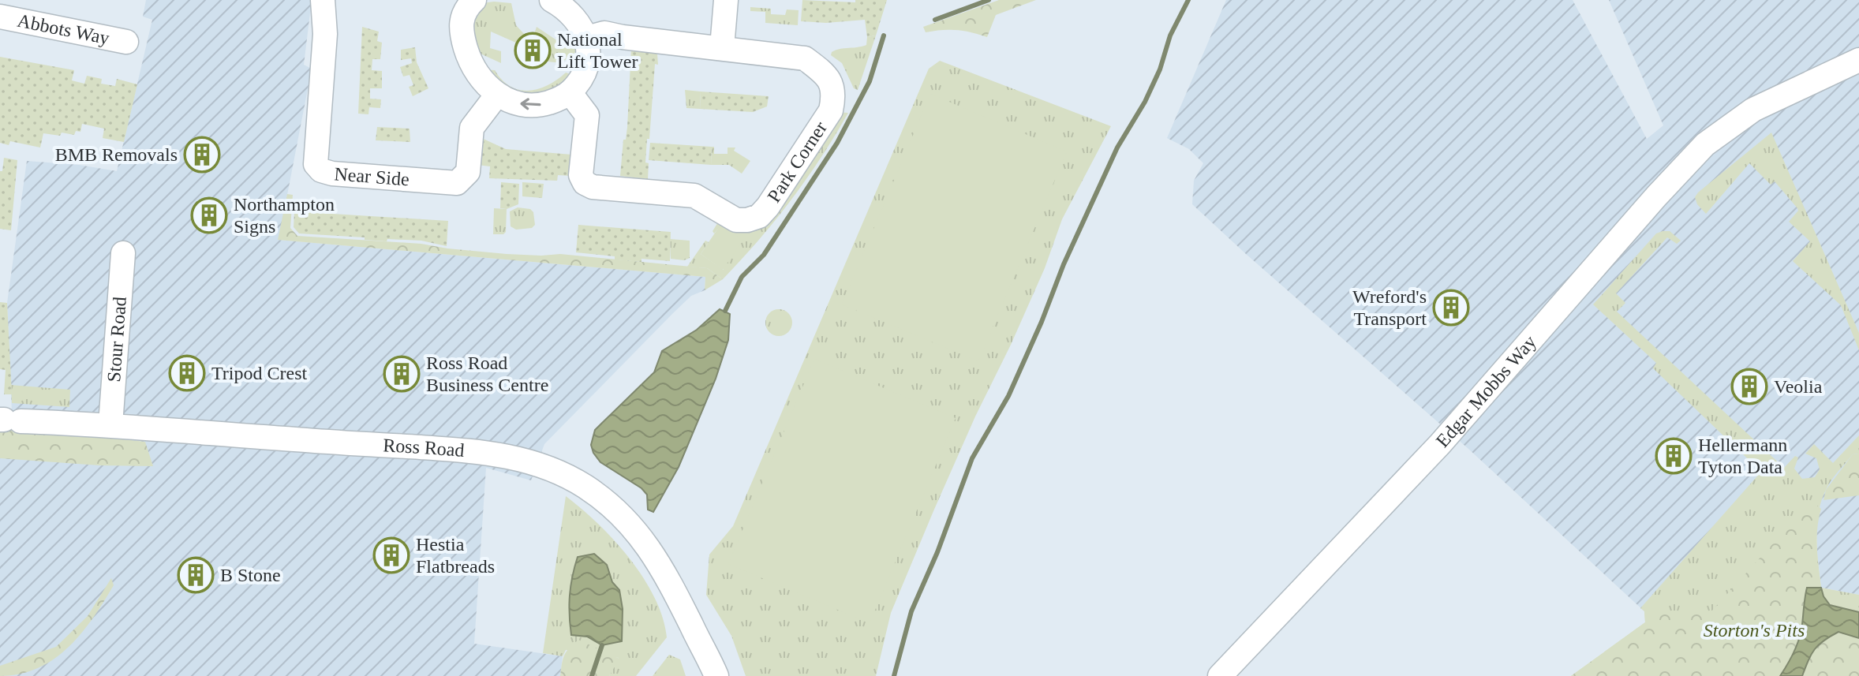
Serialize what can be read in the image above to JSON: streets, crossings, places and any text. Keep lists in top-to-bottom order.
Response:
{
  "streets": {
    "street": [
      "Abbots Way",
      "Park Corner",
      "Near Side",
      "Stour Road",
      "Edgar Mobbs Way",
      "Ross Road"
    ]
  },
  "crossings": [
    ["Stour Road", "Ross Road"]
  ],
  "parks": ["Storton's Pits"],
  "places": {
    "building": [
      "National Lift Tower",
      "BMB Removals",
      "Northampton Signs",
      "Wreford's Transport",
      "Tripod Crest",
      "Ross Road Business Centre",
      "Veolia",
      "Hellermann Tyton Data",
      "Hestia Flatbreads",
      "B Stone"
    ]
  }
}
